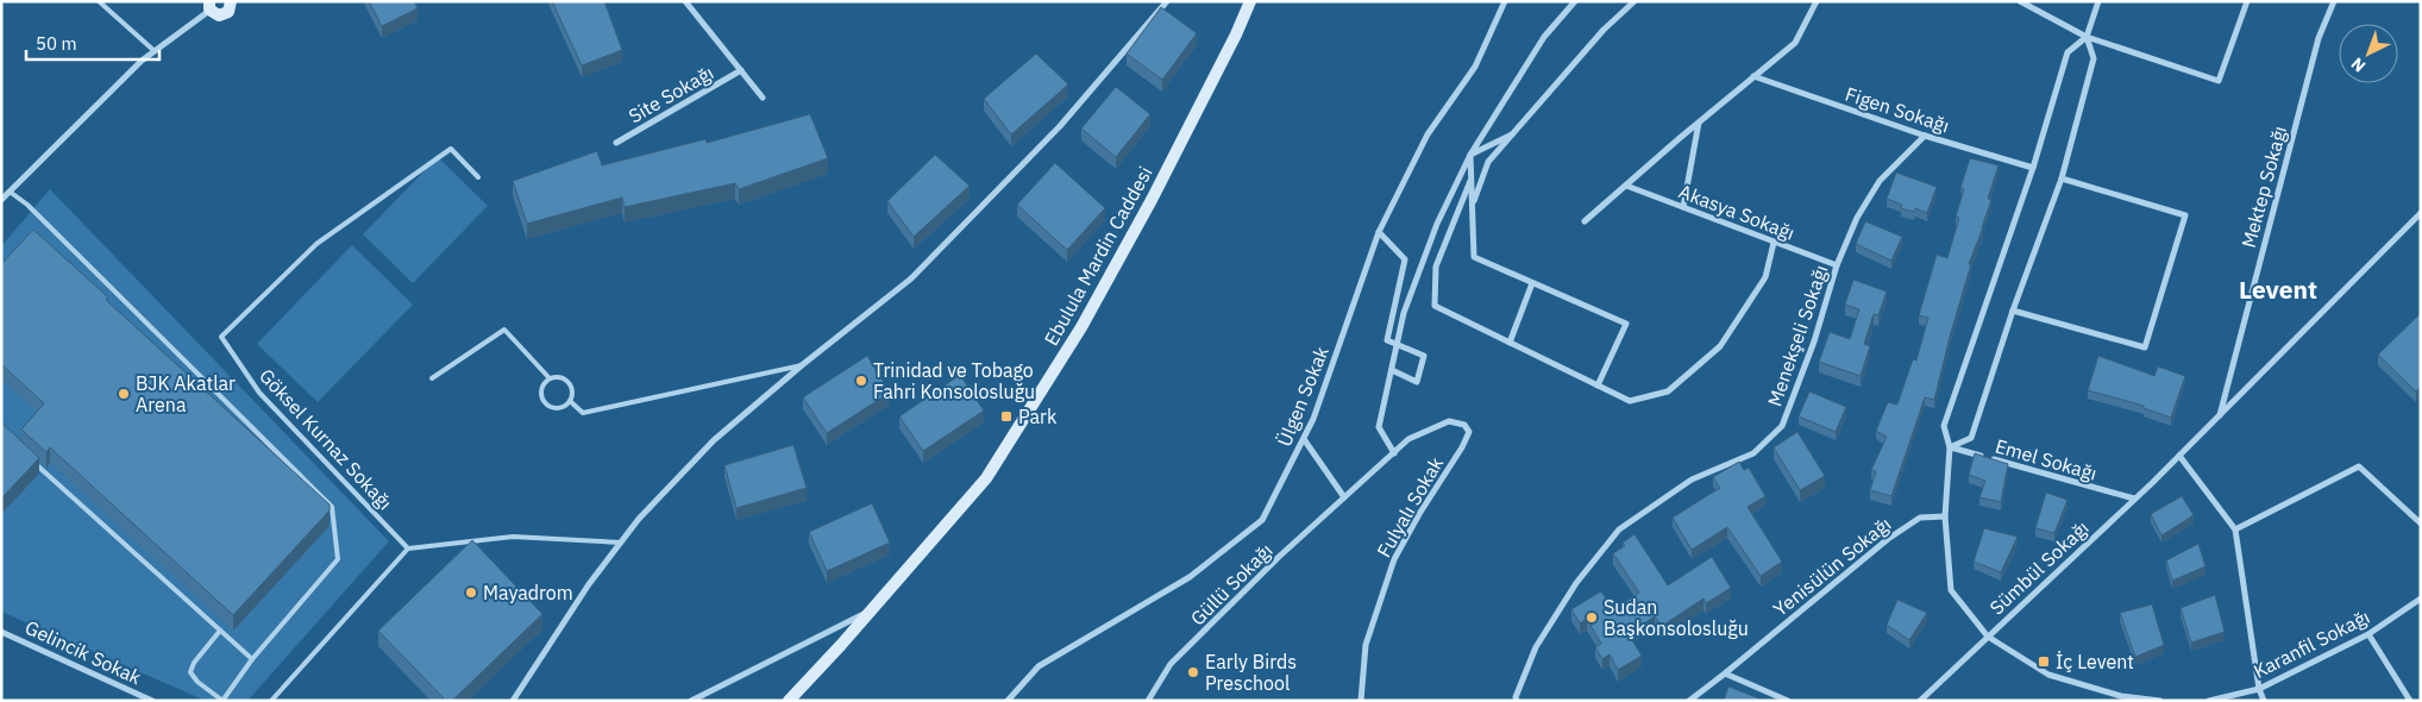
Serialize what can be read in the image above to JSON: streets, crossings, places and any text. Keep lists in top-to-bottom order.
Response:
{
  "streets": {
    "street": [
      "Site Sokağı",
      "Figen Sokağı",
      "Mektep Sokağı",
      "Akasya Sokağı",
      "Ebulula Mardin Caddesi",
      "Menekşeli Sokağı",
      "Ülgen Sokak",
      "Emel Sokağı",
      "Fulyalı Sokak",
      "Yenisülün Sokağı",
      "Sümbül Sokağı",
      "Güllü Sokağı",
      "Karanfil Sokağı",
      "Gelincik Sokak"
    ],
    "lane": ["Göksel Kurnaz Sokağı"]
  },
  "crossings": [
    ["Figen Sokağı", "Menekşeli Sokağı"],
    ["Mektep Sokağı", "Sümbül Sokağı"],
    ["Akasya Sokağı", "Menekşeli Sokağı"],
    ["Emel Sokağı", "Sümbül Sokağı"],
    ["Fulyalı Sokak", "Güllü Sokağı"]
  ],
  "districts": ["Levent"],
  "places": {
    "other": [
      "Trinidad ve Tobago Fahri Konsolosluğu",
      "BJK Akatlar Arena",
      "Mayadrom",
      "Sudan Başkonsolosluğu",
      "Early Birds Preschool"
    ],
    "transit": ["Park", "İç Levent"]
  },
  "scale_bar": "50 m",
  "north": "bottom left"
}
